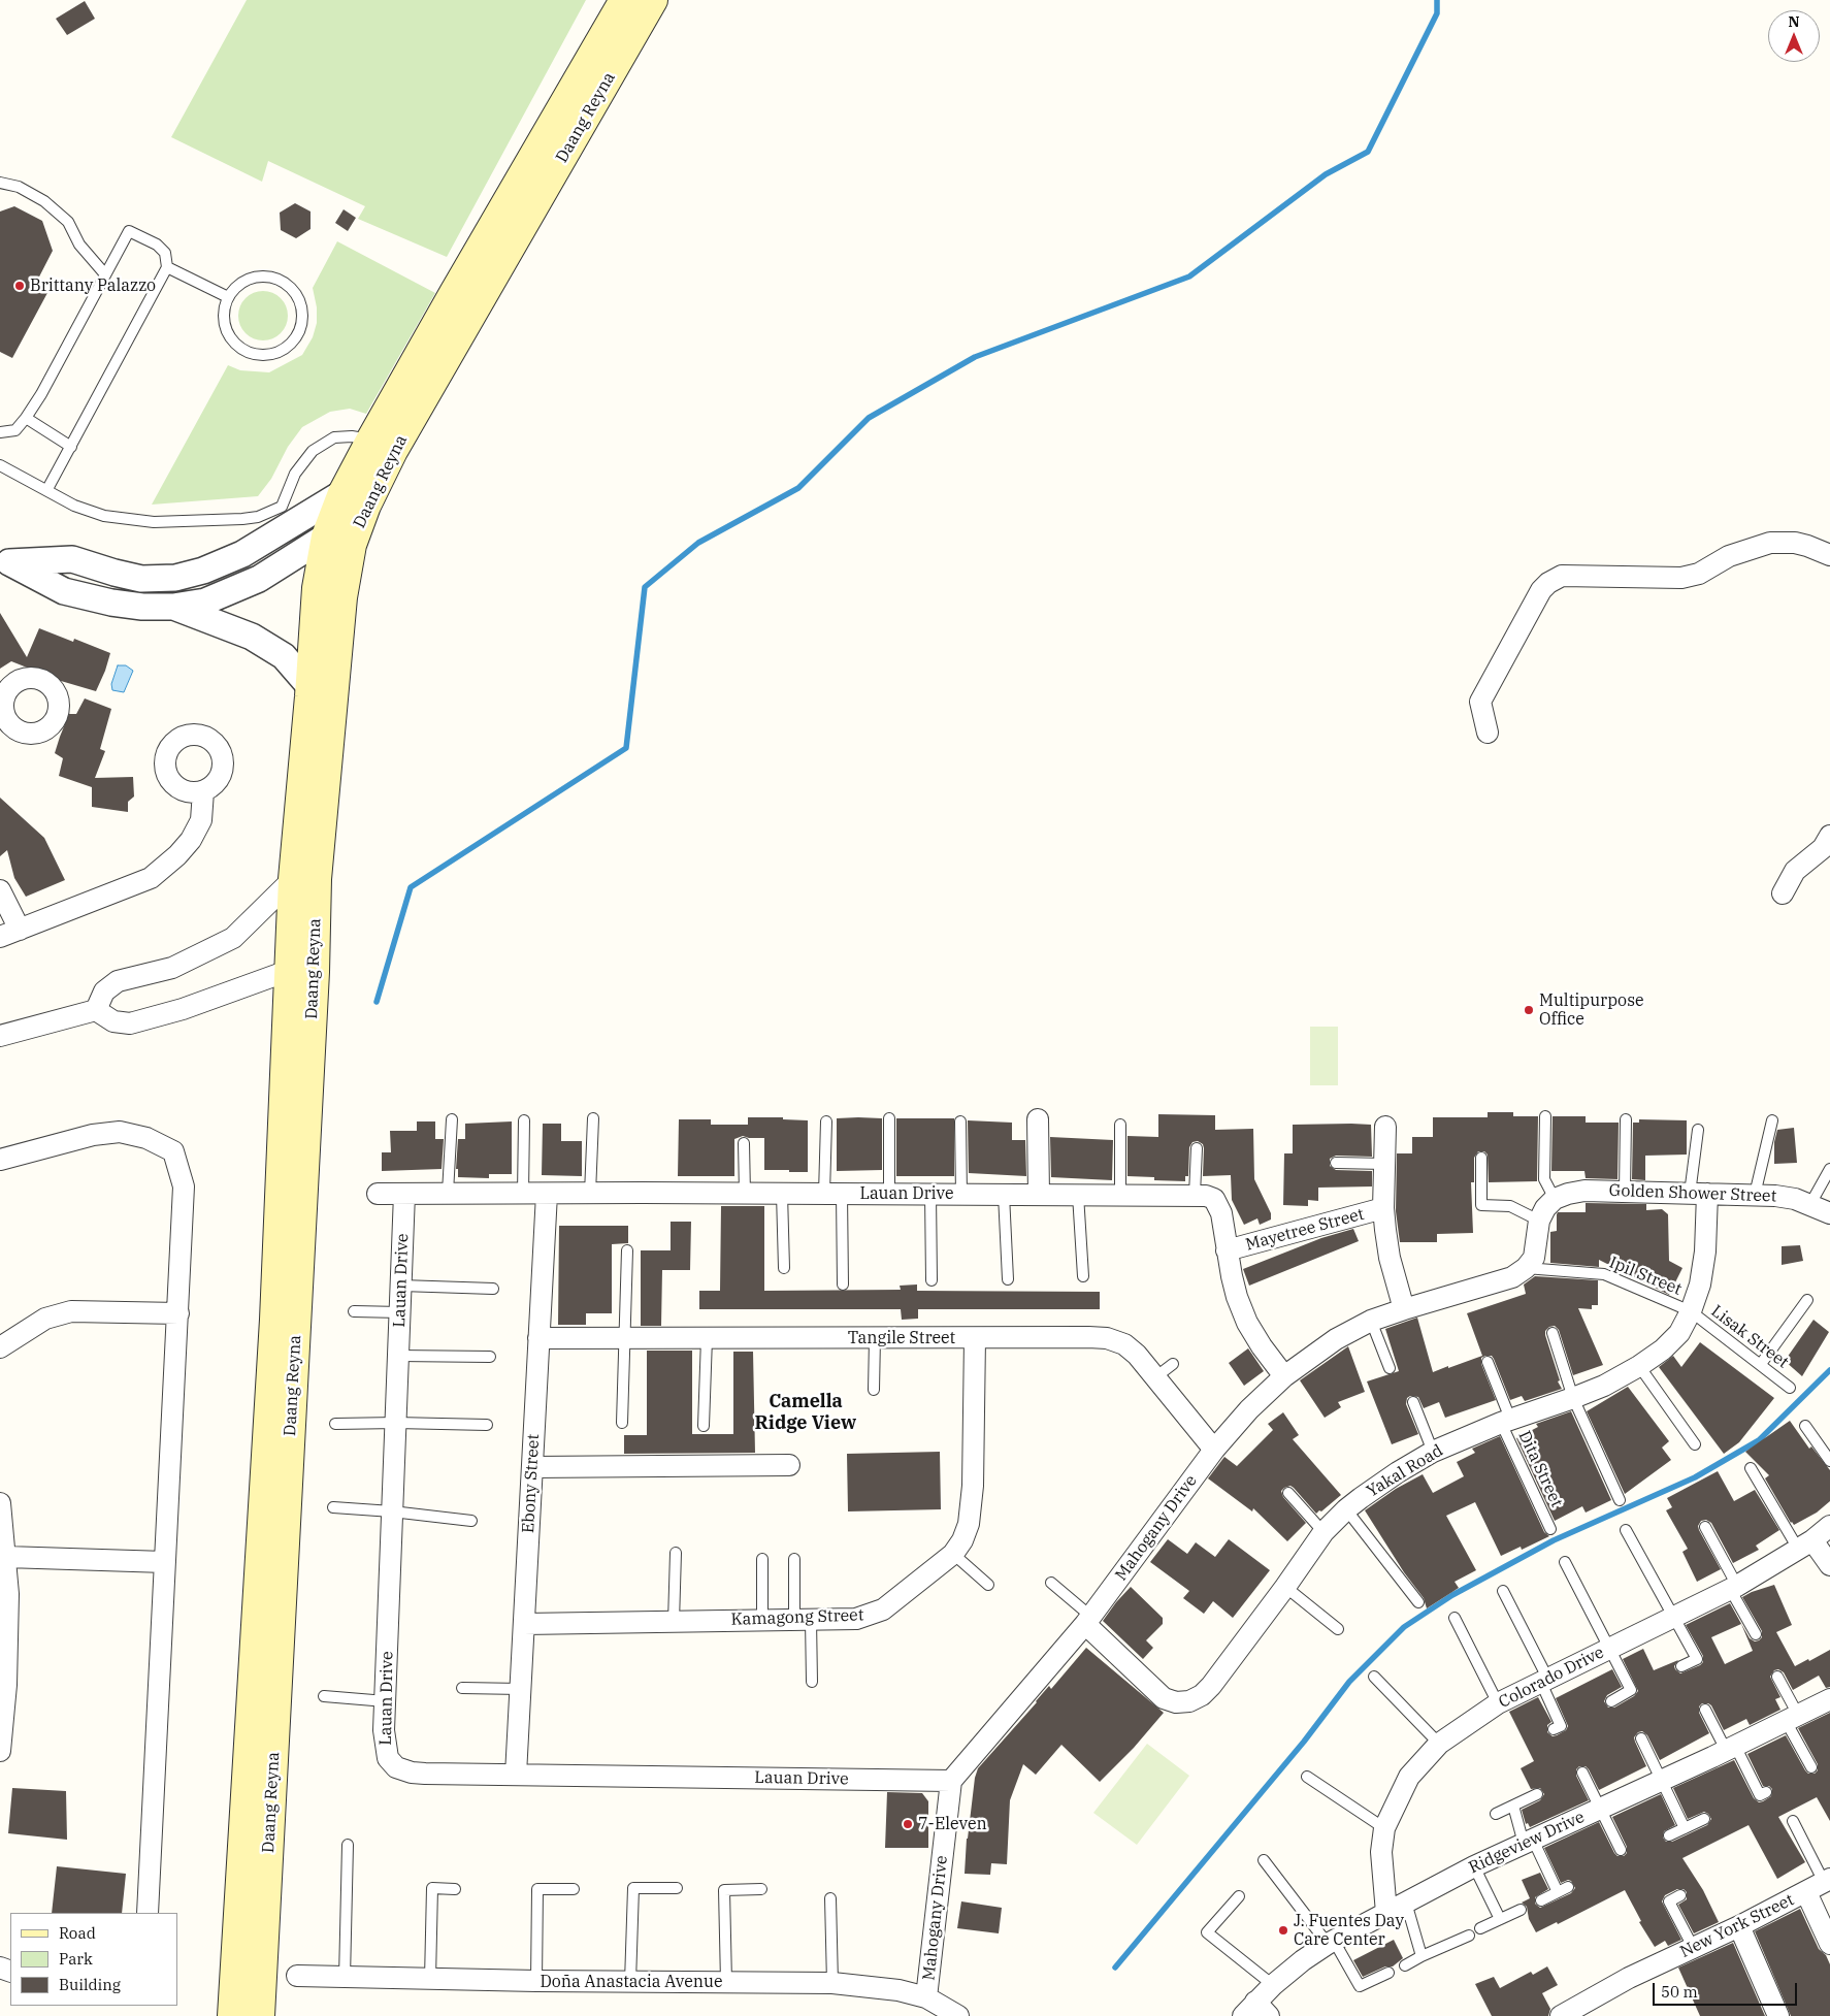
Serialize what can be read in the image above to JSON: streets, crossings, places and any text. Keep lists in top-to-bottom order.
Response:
{
  "streets": {
    "main road": ["Daang Reyna"],
    "street": [
      "Lauan Drive",
      "Golden Shower Street",
      "Mayetree Street",
      "Tangile Street",
      "Yakal Road",
      "Ebony Street",
      "Mahogany Drive",
      "Kamagong Street",
      "Colorado Drive",
      "Ridgeview Drive",
      "New York Street",
      "Doña Anastacia Avenue"
    ],
    "lane": ["Ipil Street", "Lisak Street", "Dita Street"]
  },
  "crossings": [
    ["Lauan Drive", "Mayetree Street"],
    ["Lauan Drive", "Ebony Street"],
    ["Lauan Drive", "Mahogany Drive"],
    ["Golden Shower Street", "Yakal Road"],
    ["Ipil Street", "Lisak Street"],
    ["Ipil Street", "Yakal Road"],
    ["Ipil Street", "Mahogany Drive"],
    ["Lisak Street", "Yakal Road"],
    ["Tangile Street", "Ebony Street"],
    ["Tangile Street", "Mahogany Drive"],
    ["Tangile Street", "Kamagong Street"],
    ["Dita Street", "Yakal Road"],
    ["Yakal Road", "Mahogany Drive"],
    ["Ebony Street", "Kamagong Street"],
    ["Mahogany Drive", "Doña Anastacia Avenue"],
    ["Colorado Drive", "Ridgeview Drive"]
  ],
  "districts": ["Camella Ridge View"],
  "places": [
    "Brittany Palazzo",
    "Multipurpose Office",
    "7-Eleven",
    "J. Fuentes Day Care Center"
  ],
  "legend": ["Road", "Park", "Building"],
  "scale_bar": "50 m",
  "north": "top"
}
